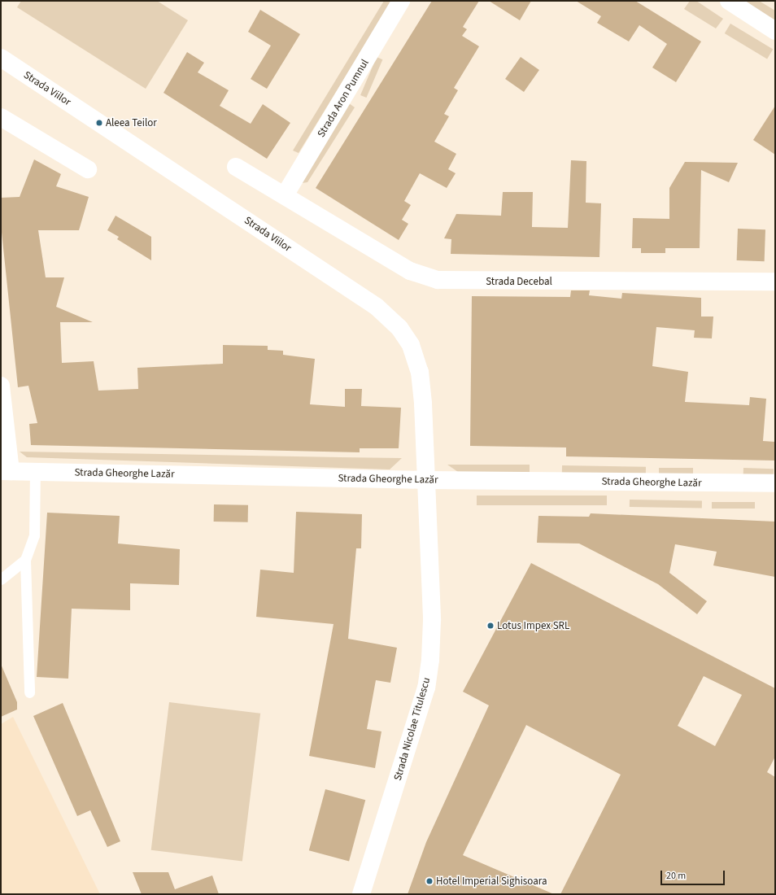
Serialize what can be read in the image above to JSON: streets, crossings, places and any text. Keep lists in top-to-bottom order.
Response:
{
  "streets": {
    "street": [
      "Strada Viilor",
      "Strada Aron Pumnul",
      "Strada Decebal",
      "Strada Gheorghe Lazăr",
      "Strada Nicolae Titulescu"
    ]
  },
  "crossings": [
    ["Strada Viilor", "Strada Gheorghe Lazăr"],
    ["Strada Viilor", "Strada Nicolae Titulescu"],
    ["Strada Aron Pumnul", "Strada Decebal"],
    ["Strada Gheorghe Lazăr", "Strada Nicolae Titulescu"]
  ],
  "places": ["Aleea Teilor", "Lotus Impex SRL", "Hotel Imperial Sighisoara"],
  "scale_bar": "20 m"
}
